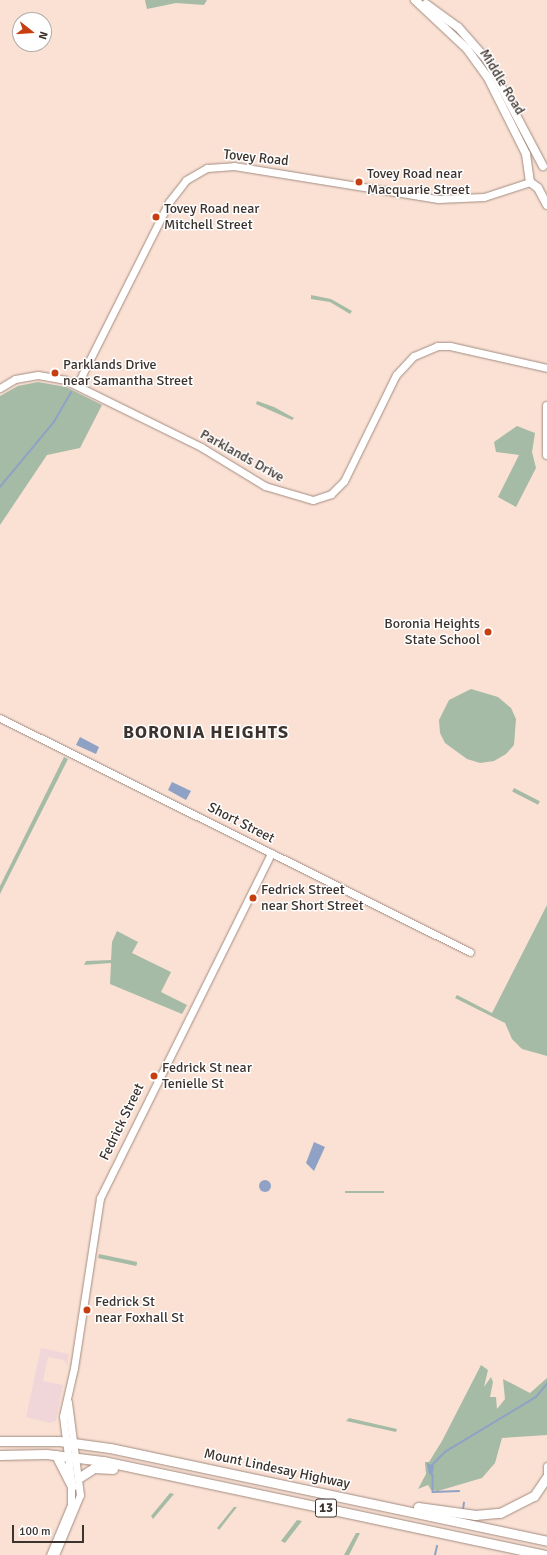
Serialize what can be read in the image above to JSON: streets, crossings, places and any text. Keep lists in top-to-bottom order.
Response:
{
  "streets": {
    "highway": ["Mount Lindesay Highway", "13"],
    "main road": ["Middle Road"],
    "street": [
      "Tovey Road",
      "Parklands Drive",
      "Short Street",
      "Fedrick Street"
    ]
  },
  "crossings": [
    ["Middle Road", "Tovey Road"],
    ["Tovey Road", "Parklands Drive"],
    ["Short Street", "Fedrick Street"],
    ["Fedrick Street", "Mount Lindesay Highway"]
  ],
  "districts": ["BORONIA HEIGHTS"],
  "places": [
    "Tovey Road near Macquarie Street",
    "Tovey Road near Mitchell Street",
    "Parklands Drive near Samantha Street",
    "Boronia Heights State School",
    "Fedrick Street near Short Street",
    "Fedrick St near Tenielle St",
    "Fedrick St near Foxhall St"
  ],
  "scale_bar": "100 m",
  "north": "right"
}
